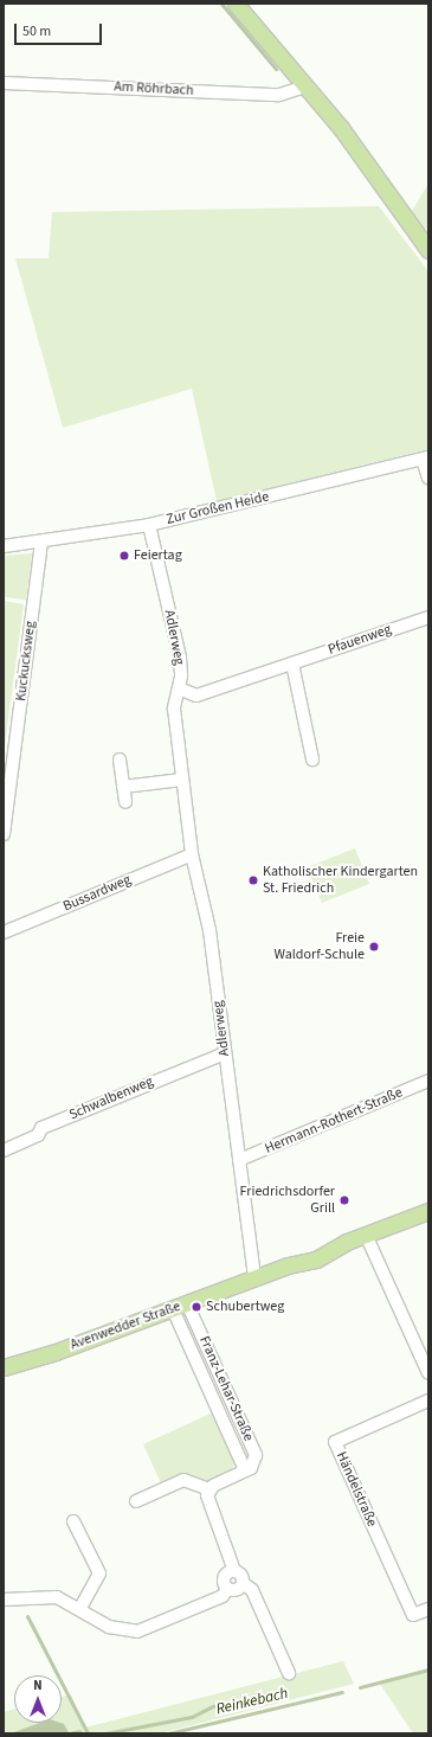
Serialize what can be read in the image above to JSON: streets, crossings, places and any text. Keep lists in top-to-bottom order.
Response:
{
  "streets": {
    "main road": ["Avenwedder Straße"],
    "street": [
      "Am Röhrbach",
      "Zur Großen Heide",
      "Adlerweg",
      "Pfauenweg",
      "Kuckucksweg",
      "Bussardweg",
      "Schwalbenweg",
      "Hermann-Rothert-Straße",
      "Franz-Lehar-Straße",
      "Händelstraße"
    ]
  },
  "crossings": [
    ["Zur Großen Heide", "Adlerweg"],
    ["Zur Großen Heide", "Kuckucksweg"],
    ["Adlerweg", "Pfauenweg"],
    ["Adlerweg", "Bussardweg"],
    ["Adlerweg", "Schwalbenweg"],
    ["Adlerweg", "Hermann-Rothert-Straße"],
    ["Adlerweg", "Avenwedder Straße"],
    ["Avenwedder Straße", "Franz-Lehar-Straße"]
  ],
  "water": ["Reinkebach"],
  "places": [
    "Feiertag",
    "Katholischer Kindergarten St. Friedrich",
    "Freie Waldorf-Schule",
    "Friedrichsdorfer Grill",
    "Schubertweg"
  ],
  "scale_bar": "50 m",
  "north": "top"
}
